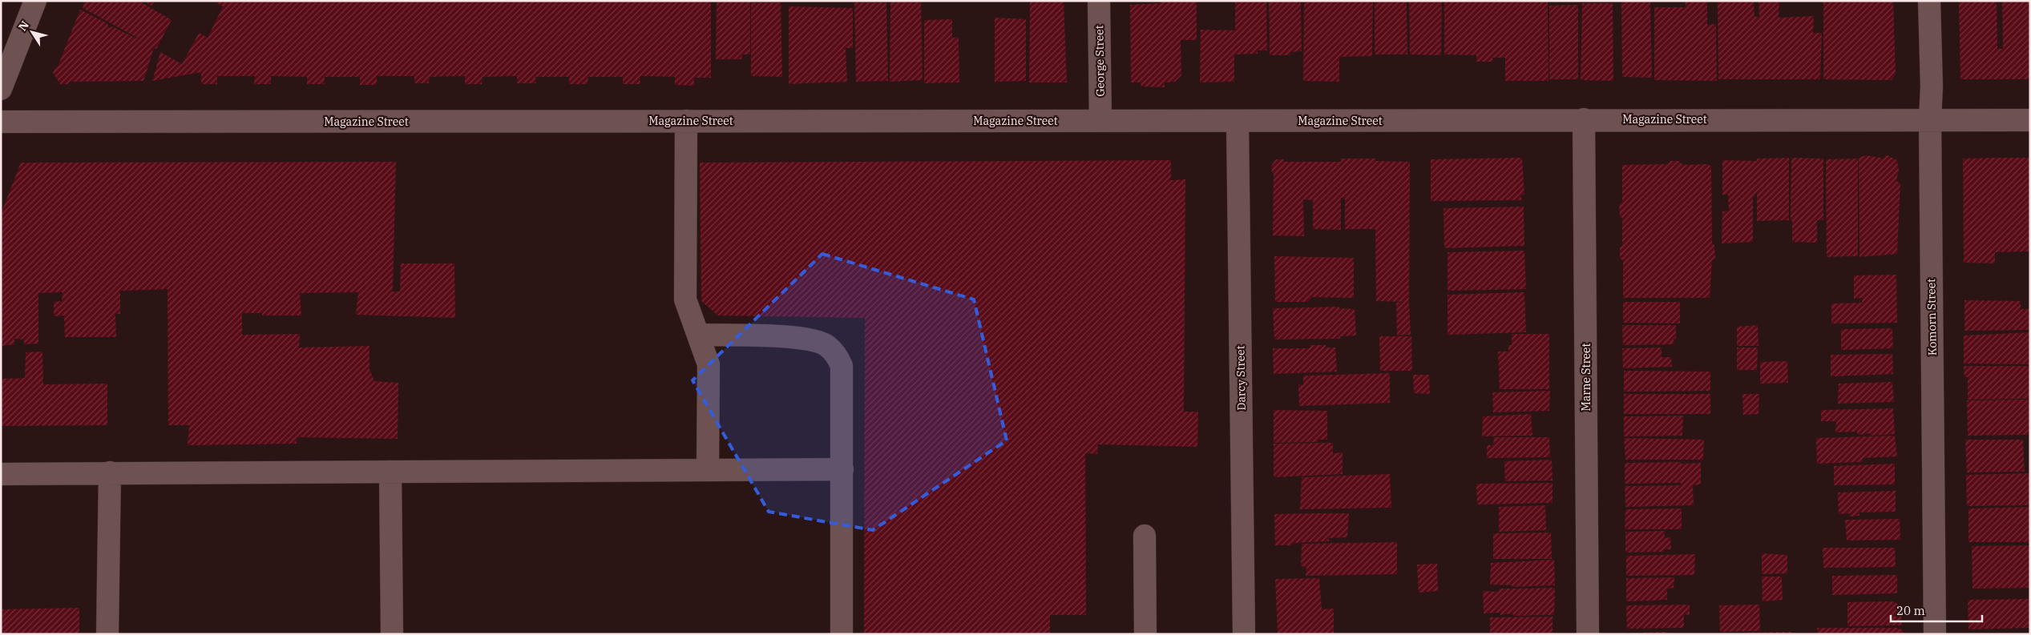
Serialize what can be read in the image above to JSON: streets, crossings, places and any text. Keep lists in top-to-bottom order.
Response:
{
  "streets": {
    "street": [
      "George Street",
      "Magazine Street",
      "Komorn Street",
      "Marne Street",
      "Darcy Street"
    ]
  },
  "crossings": [
    ["George Street", "Magazine Street"],
    ["Magazine Street", "Komorn Street"],
    ["Magazine Street", "Marne Street"],
    ["Magazine Street", "Darcy Street"]
  ],
  "scale_bar": "20 m",
  "north": "top left"
}
